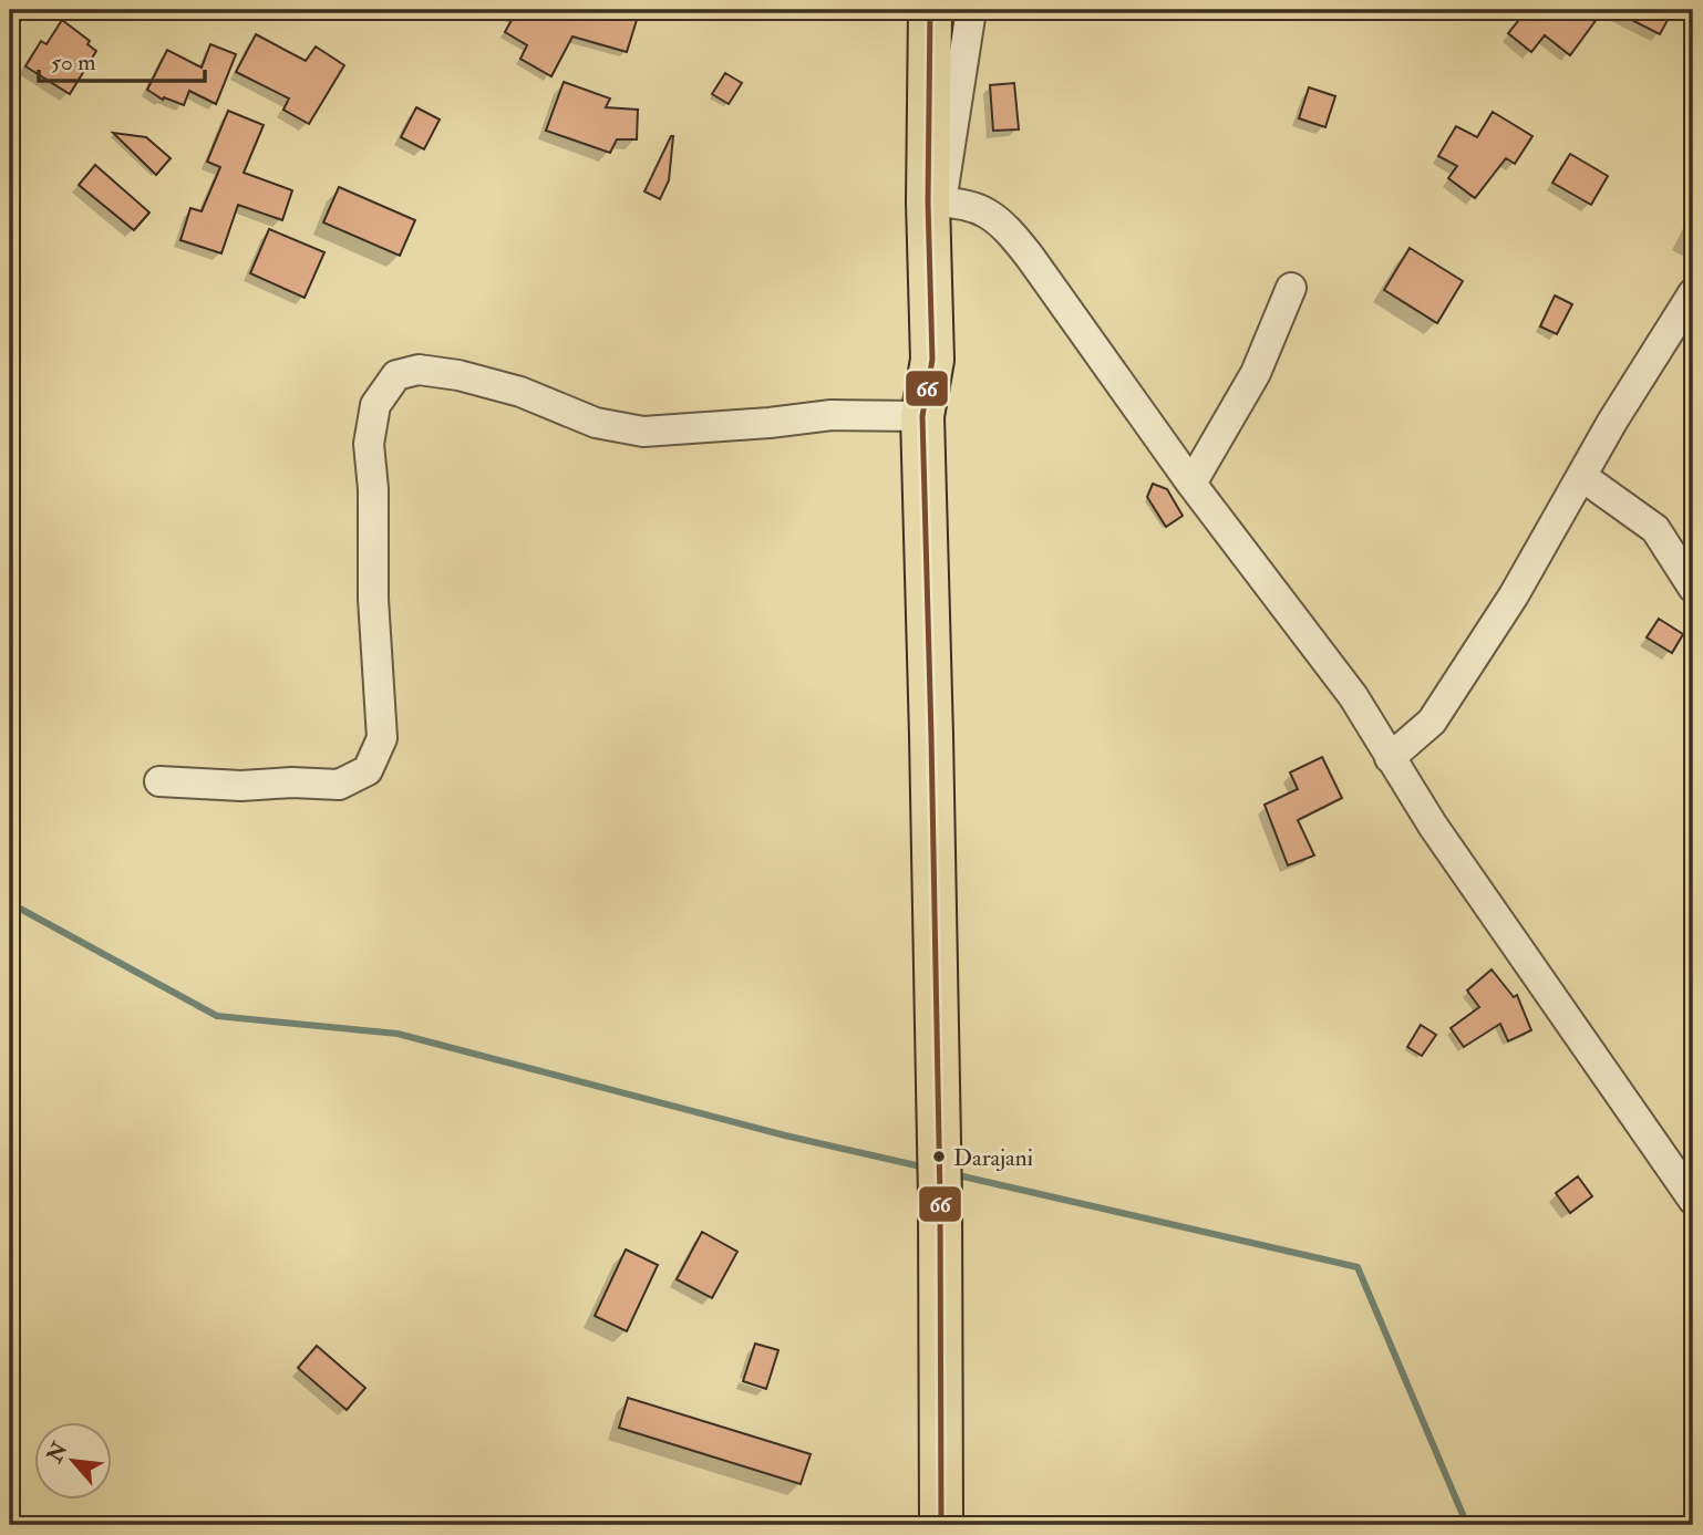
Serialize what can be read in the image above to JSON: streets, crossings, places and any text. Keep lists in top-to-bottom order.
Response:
{
  "places": ["Darajani"],
  "lines": ["transit line 66"],
  "scale_bar": "50 m",
  "north": "top left"
}
